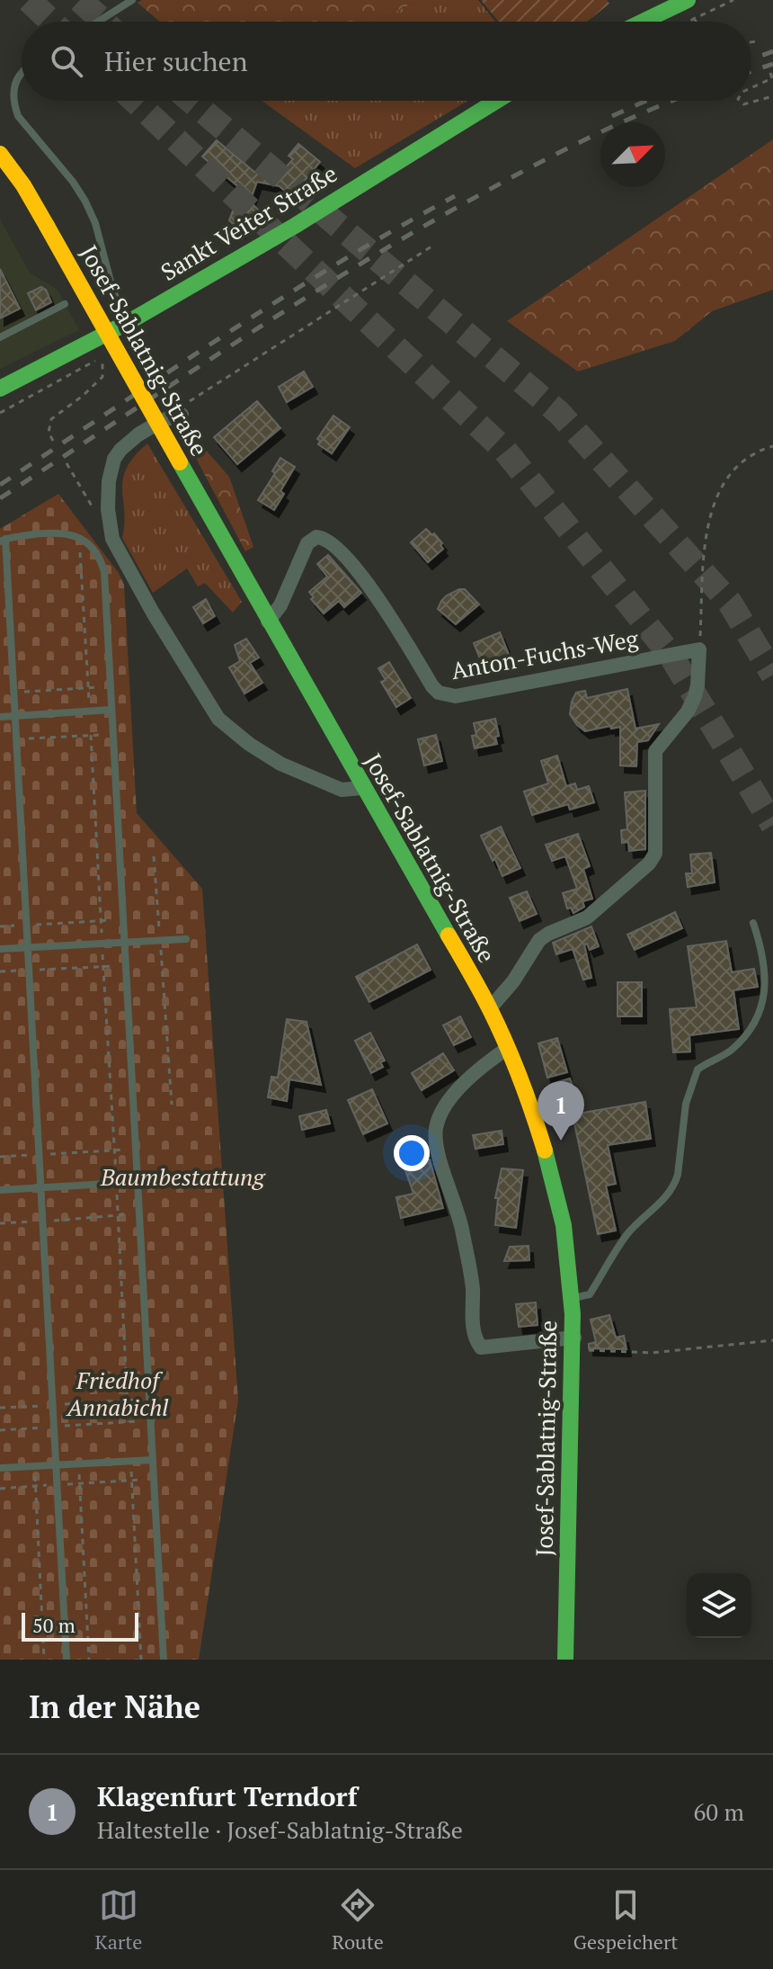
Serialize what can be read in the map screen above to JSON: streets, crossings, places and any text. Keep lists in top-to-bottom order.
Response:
{
  "streets": {
    "main road": ["Sankt Veiter Straße", "Josef-Sablatnig-Straße"],
    "street": ["Anton-Fuchs-Weg"]
  },
  "crossings": [
    ["Josef-Sablatnig-Straße", "Anton-Fuchs-Weg"]
  ],
  "parks": ["Baumbestattung", "Friedhof Annabichl"],
  "scale_bar": "50 m",
  "north": "top right",
  "page": {
    "search": "Hier suchen",
    "pins": "1",
    "scale": "50 m",
    "heading": "In der Nähe",
    "list": [
      {
        "mark": "1",
        "name": "Klagenfurt Terndorf",
        "note": "Haltestelle · Josef-Sablatnig-Straße",
        "value": "60 m"
      }
    ],
    "nav": ["Karte", "Route", "Gespeichert"]
  }
}
